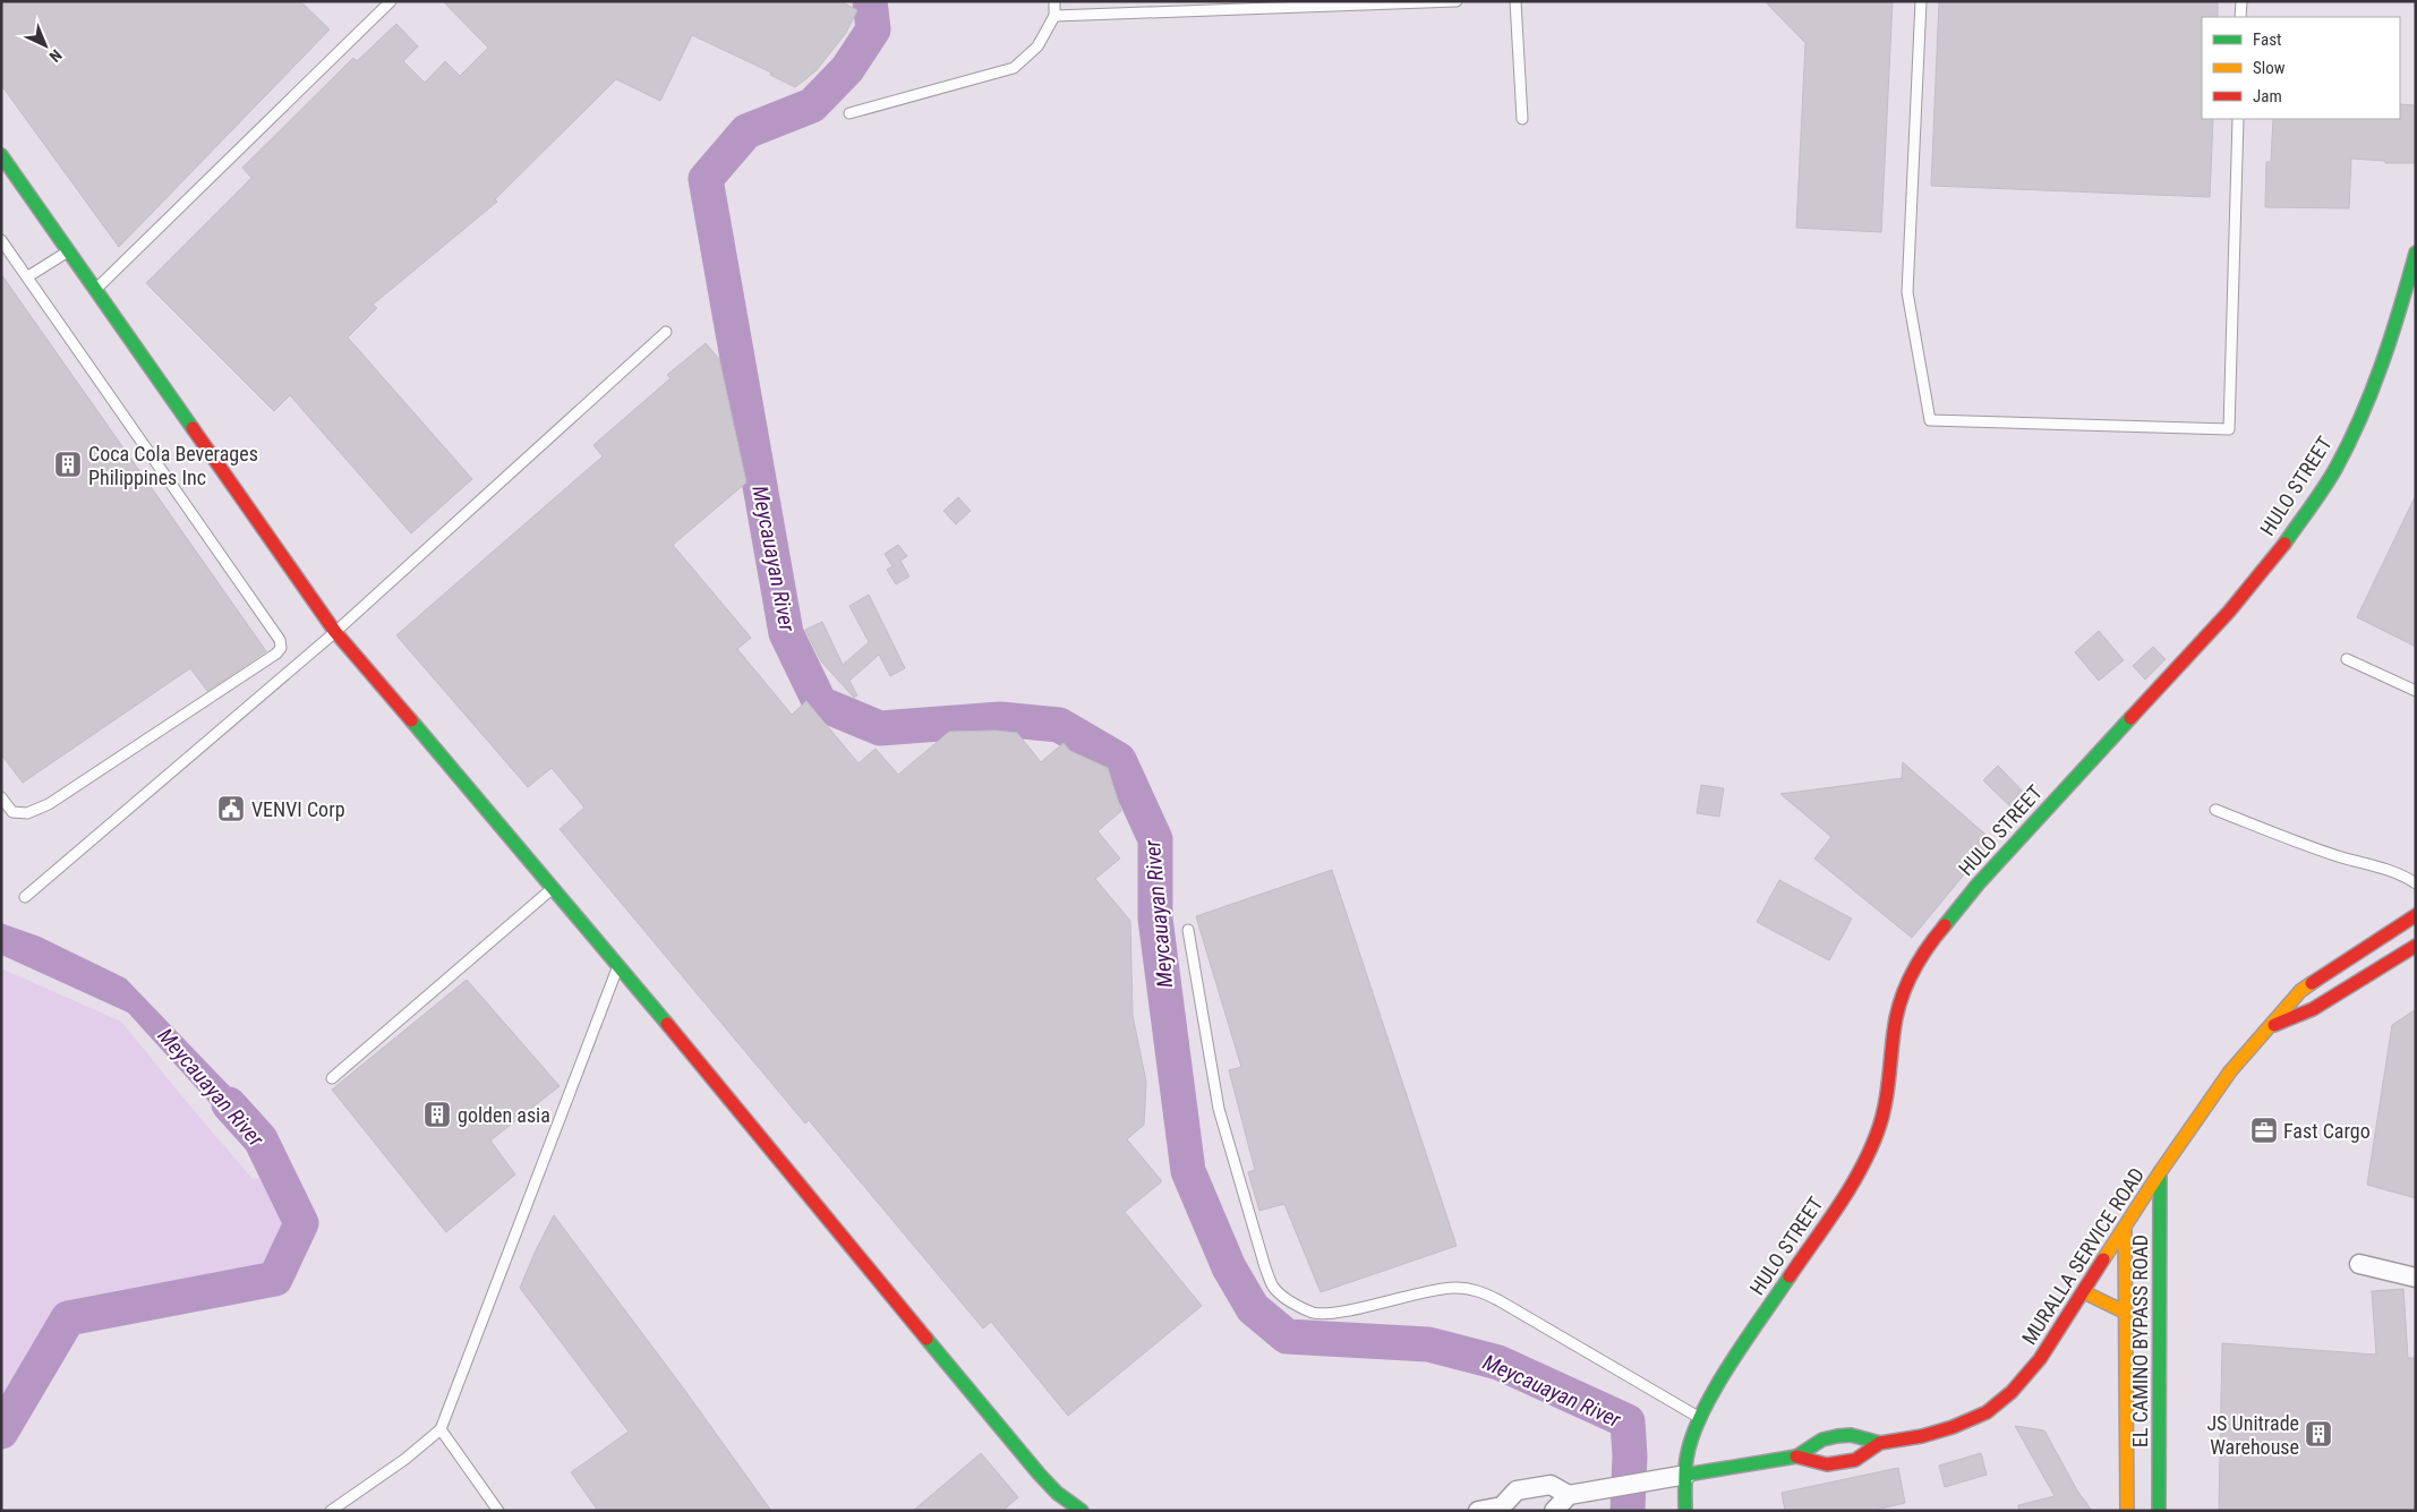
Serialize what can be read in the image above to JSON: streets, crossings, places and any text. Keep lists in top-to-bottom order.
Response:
{
  "streets": {
    "street": ["HULO STREET", "MURALLA SERVICE ROAD", "EL CAMINO BYPASS ROAD"]
  },
  "crossings": [
    ["HULO STREET", "MURALLA SERVICE ROAD"],
    ["MURALLA SERVICE ROAD", "EL CAMINO BYPASS ROAD"]
  ],
  "water": ["Meycauayan River"],
  "places": {
    "building": ["Coca Cola Beverages Philippines Inc", "golden asia", "JS Unitrade Warehouse"],
    "public building": ["VENVI Corp"],
    "office": ["Fast Cargo"]
  },
  "legend": ["Fast", "Slow", "Jam"],
  "north": "bottom right"
}
